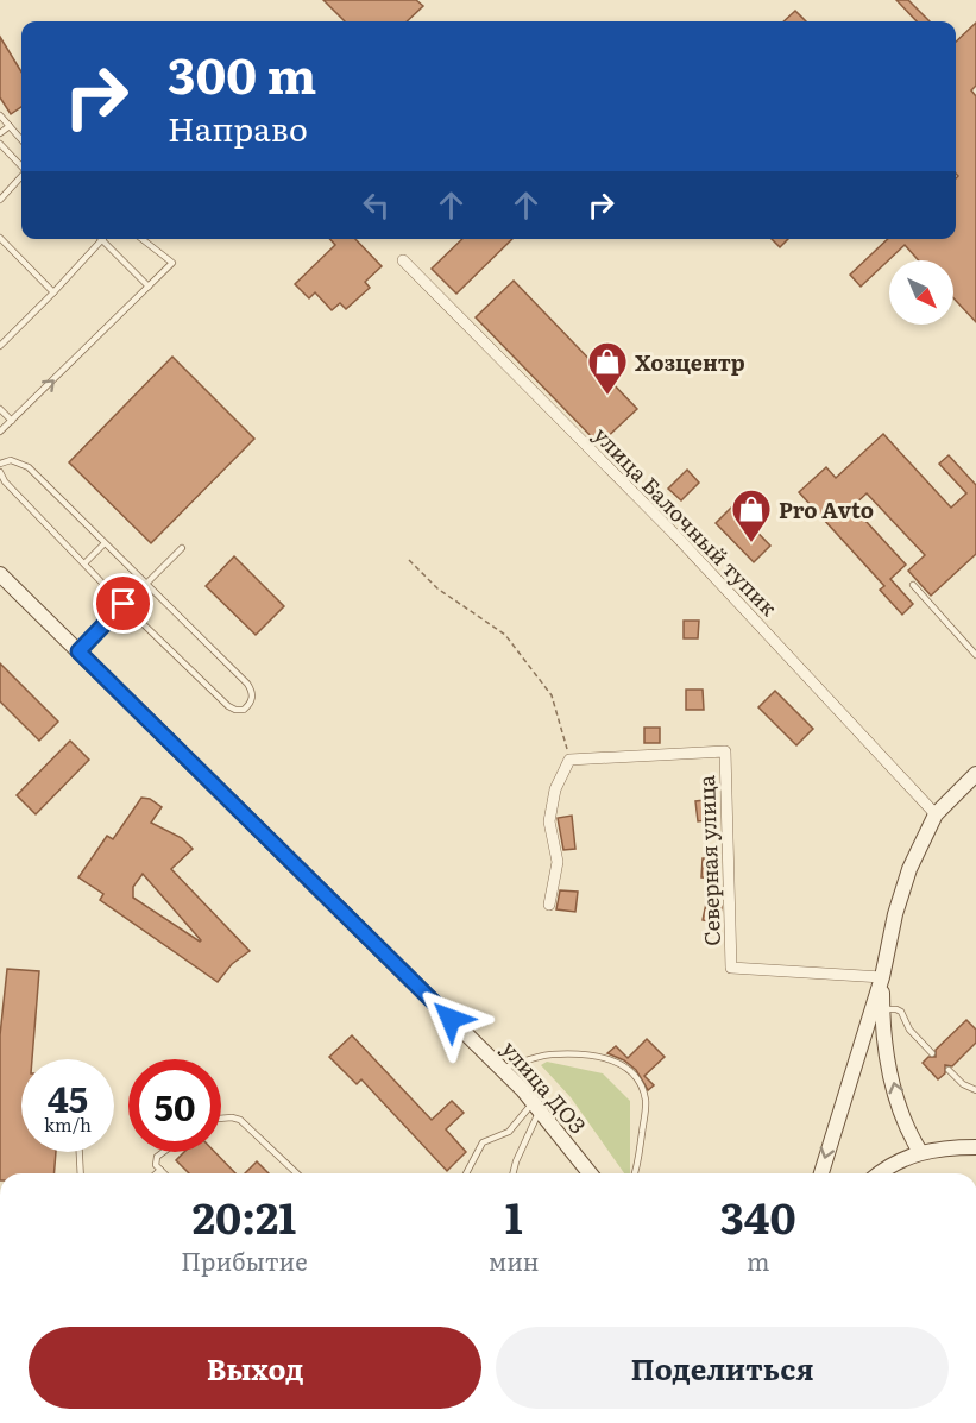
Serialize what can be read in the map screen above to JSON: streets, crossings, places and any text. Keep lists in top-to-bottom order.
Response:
{
  "streets": {
    "main road": ["улица ДОЗ"],
    "street": ["улица Балочный тупик", "Северная улица"]
  },
  "places": {
    "shop": ["Хозцентр", "Pro Аvto"]
  },
  "north": "bottom right",
  "page": {
    "turn": ["300 m", "Направо"],
    "speed": "45 km/h",
    "limit": "50",
    "eta": [
      "20:21",
      "Прибытие",
      "1",
      "мин",
      "340",
      "m"
    ],
    "buttons": ["Выход", "Поделиться"]
  }
}
